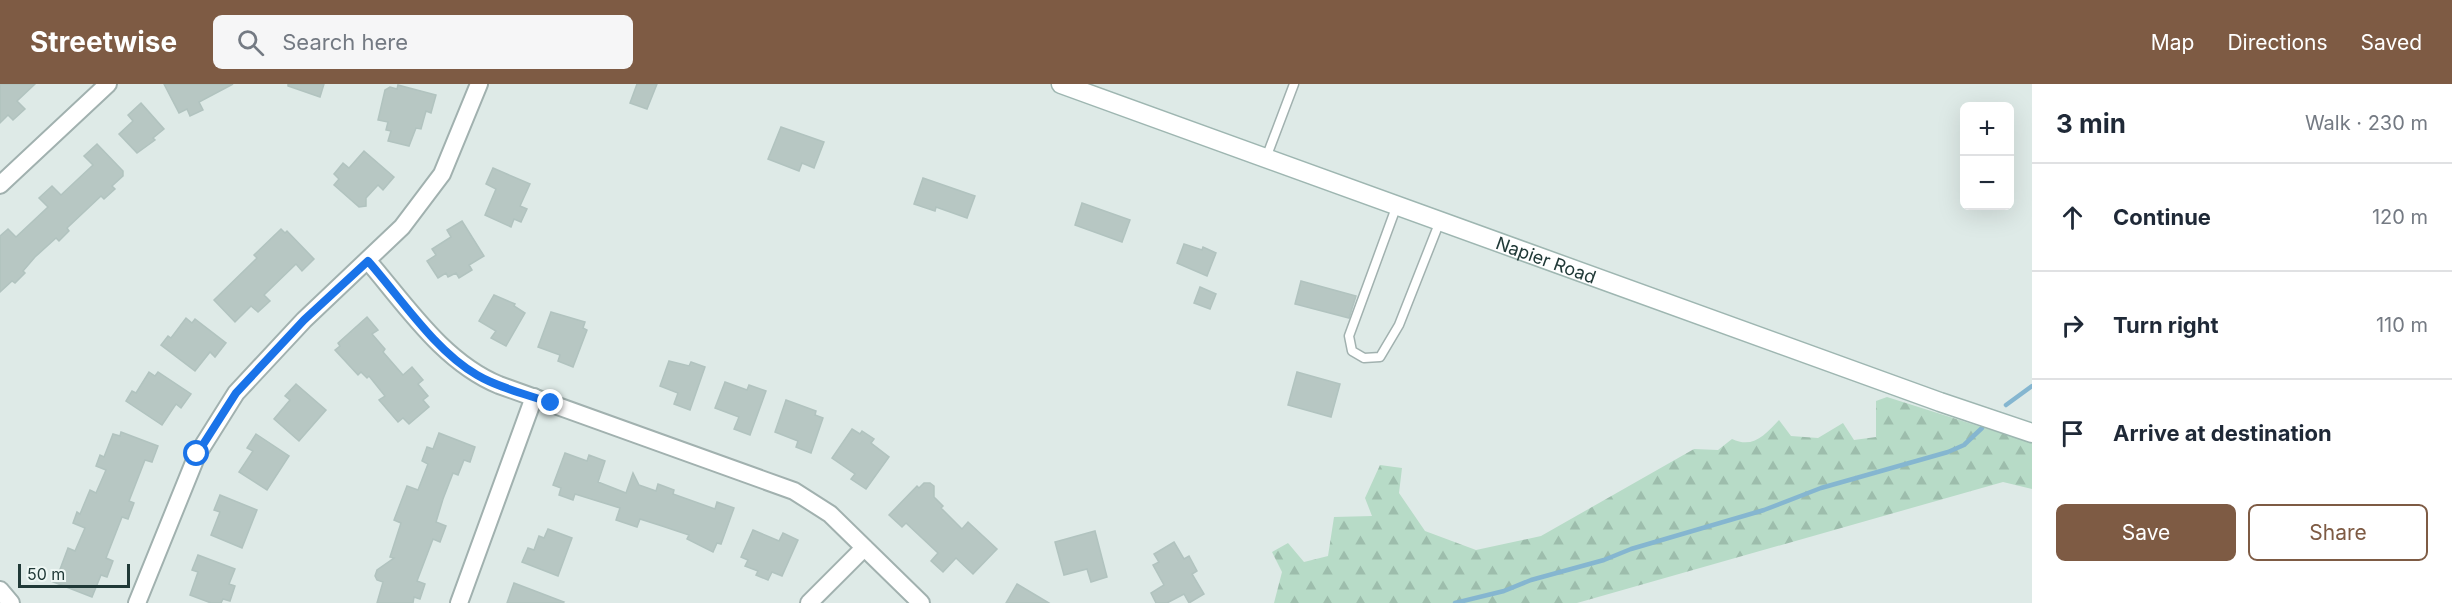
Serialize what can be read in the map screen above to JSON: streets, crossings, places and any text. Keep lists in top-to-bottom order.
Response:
{
  "streets": {
    "street": ["Napier Road"]
  },
  "scale_bar": "50 m",
  "page": {
    "header": "Streetwise",
    "search": "Search here",
    "nav": ["Map", "Directions", "Saved"],
    "heading": ["3 min", "Walk · 230 m"],
    "map_buttons": ["+", "−"],
    "list": [
      ["Continue", "120 m"],
      ["Turn right", "110 m"],
      "Arrive at destination"
    ],
    "buttons": ["Save", "Share"],
    "scale": "50 m"
  }
}
